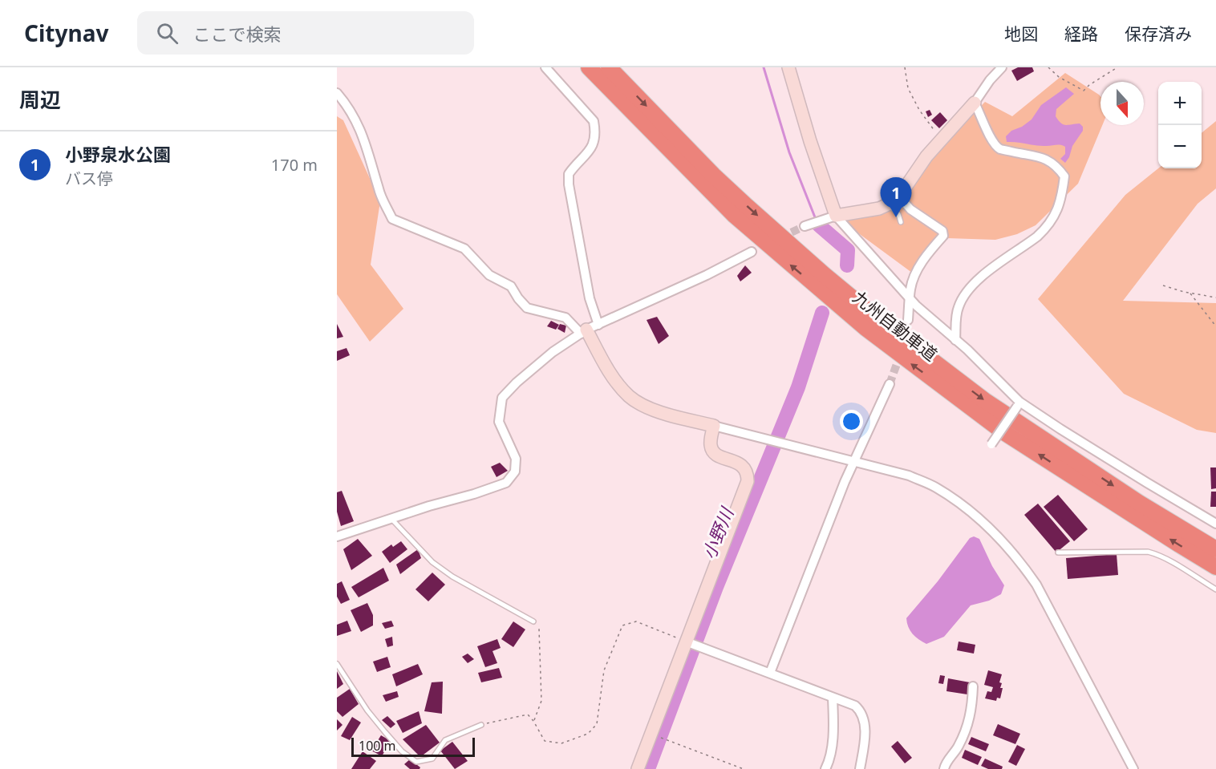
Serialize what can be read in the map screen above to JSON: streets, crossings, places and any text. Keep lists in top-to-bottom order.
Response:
{
  "streets": {
    "highway": ["九州自動車道"]
  },
  "water": ["小野川"],
  "scale_bar": "100 m",
  "north": "bottom",
  "page": {
    "header": "Citynav",
    "search": "ここで検索",
    "nav": ["地図", "経路", "保存済み"],
    "heading": "周辺",
    "map_buttons": ["+", "−"],
    "list": [
      {
        "mark": "1",
        "name": "小野泉水公園",
        "note": "バス停",
        "value": "170 m"
      }
    ],
    "pins": "1",
    "scale": "100 m"
  }
}
